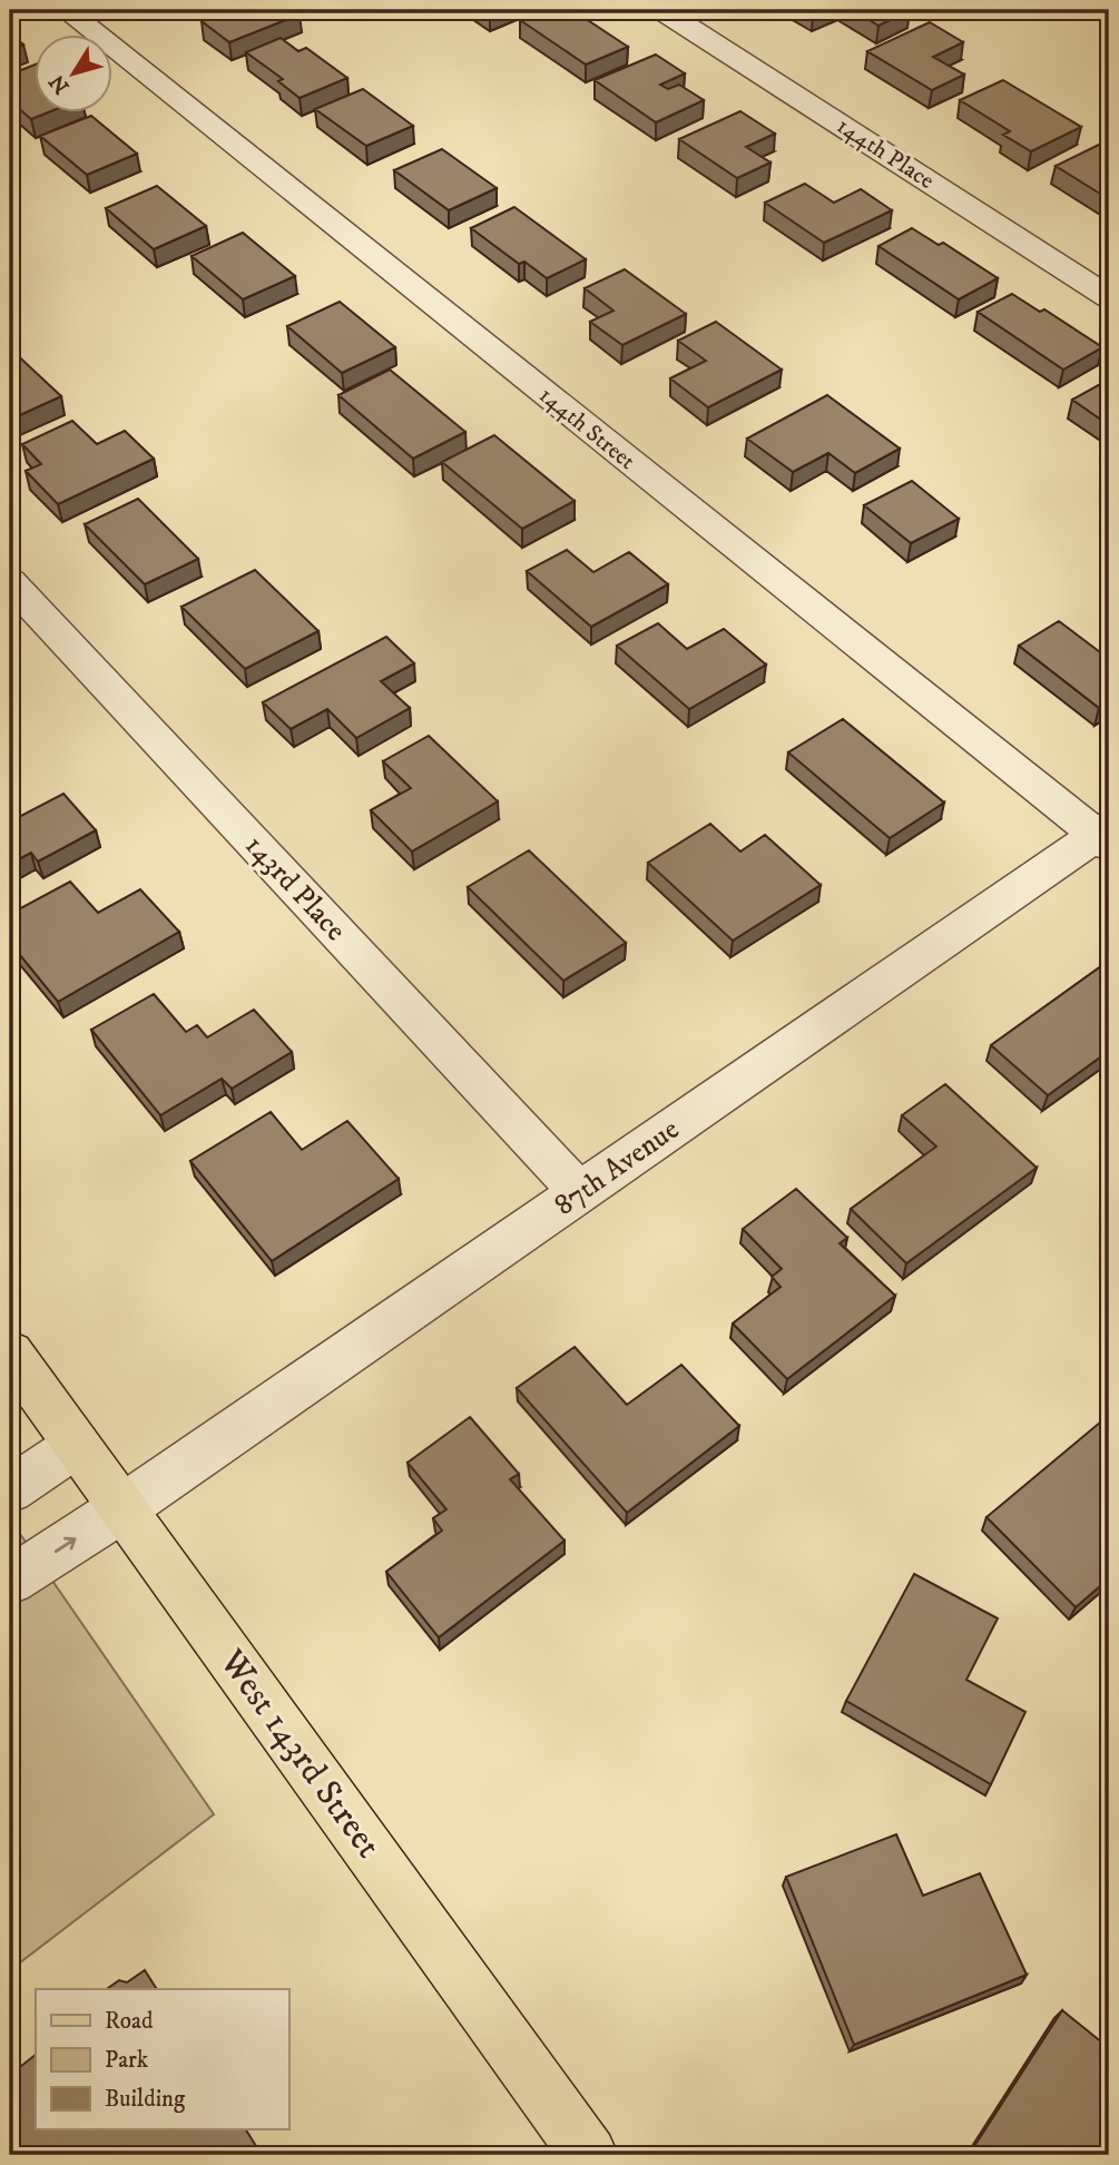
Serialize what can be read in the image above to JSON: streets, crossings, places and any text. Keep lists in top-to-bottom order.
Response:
{
  "streets": {
    "main road": ["West 143rd Street"],
    "street": [
      "144th Place",
      "144th Street",
      "143rd Place",
      "87th Avenue"
    ]
  },
  "crossings": [
    ["144th Street", "87th Avenue"],
    ["143rd Place", "87th Avenue"],
    ["87th Avenue", "West 143rd Street"]
  ],
  "legend": ["Road", "Park", "Building"],
  "north": "bottom left"
}
